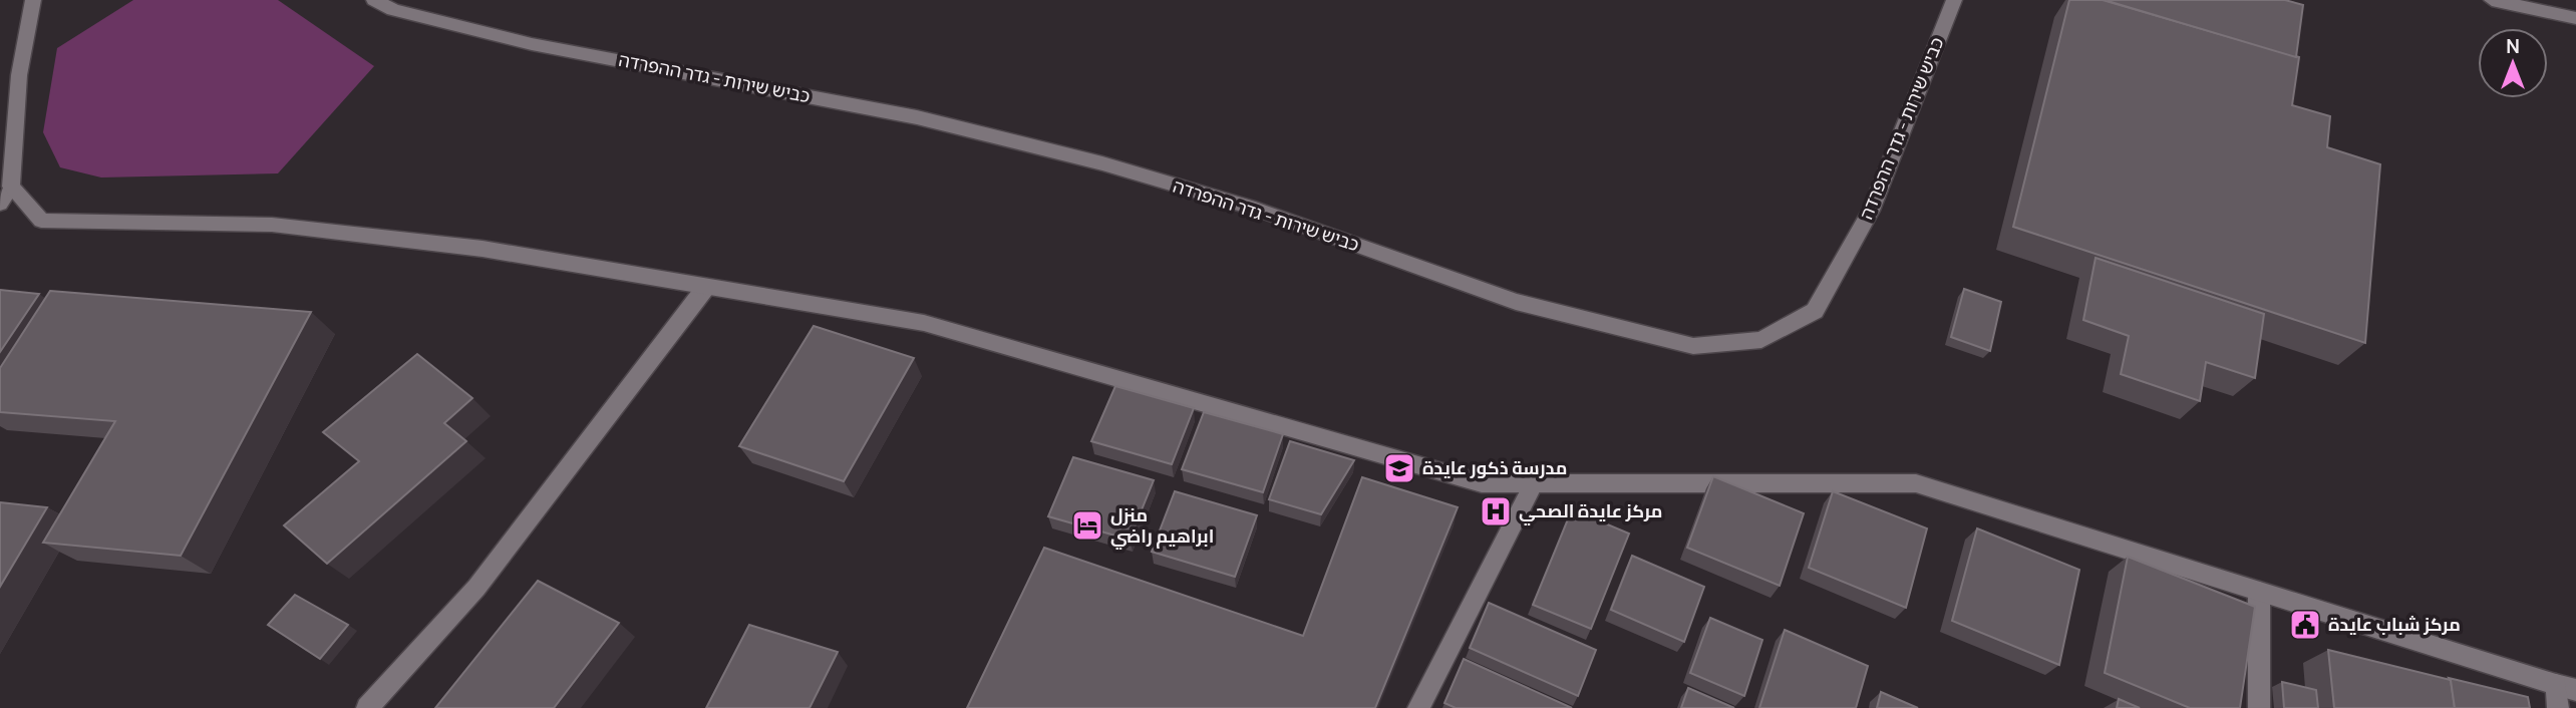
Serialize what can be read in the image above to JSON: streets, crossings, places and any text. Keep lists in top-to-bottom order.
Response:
{
  "streets": {
    "street": ["כביש שירות - גדר ההפרדה"]
  },
  "places": {
    "school or university": ["مدرسة ذكور عايدة"],
    "hospital": ["مركز عايدة الصحي"],
    "hotel": ["منزل ابراهيم راضي"],
    "public building": ["مركز شباب عايدة"]
  },
  "north": "top"
}
